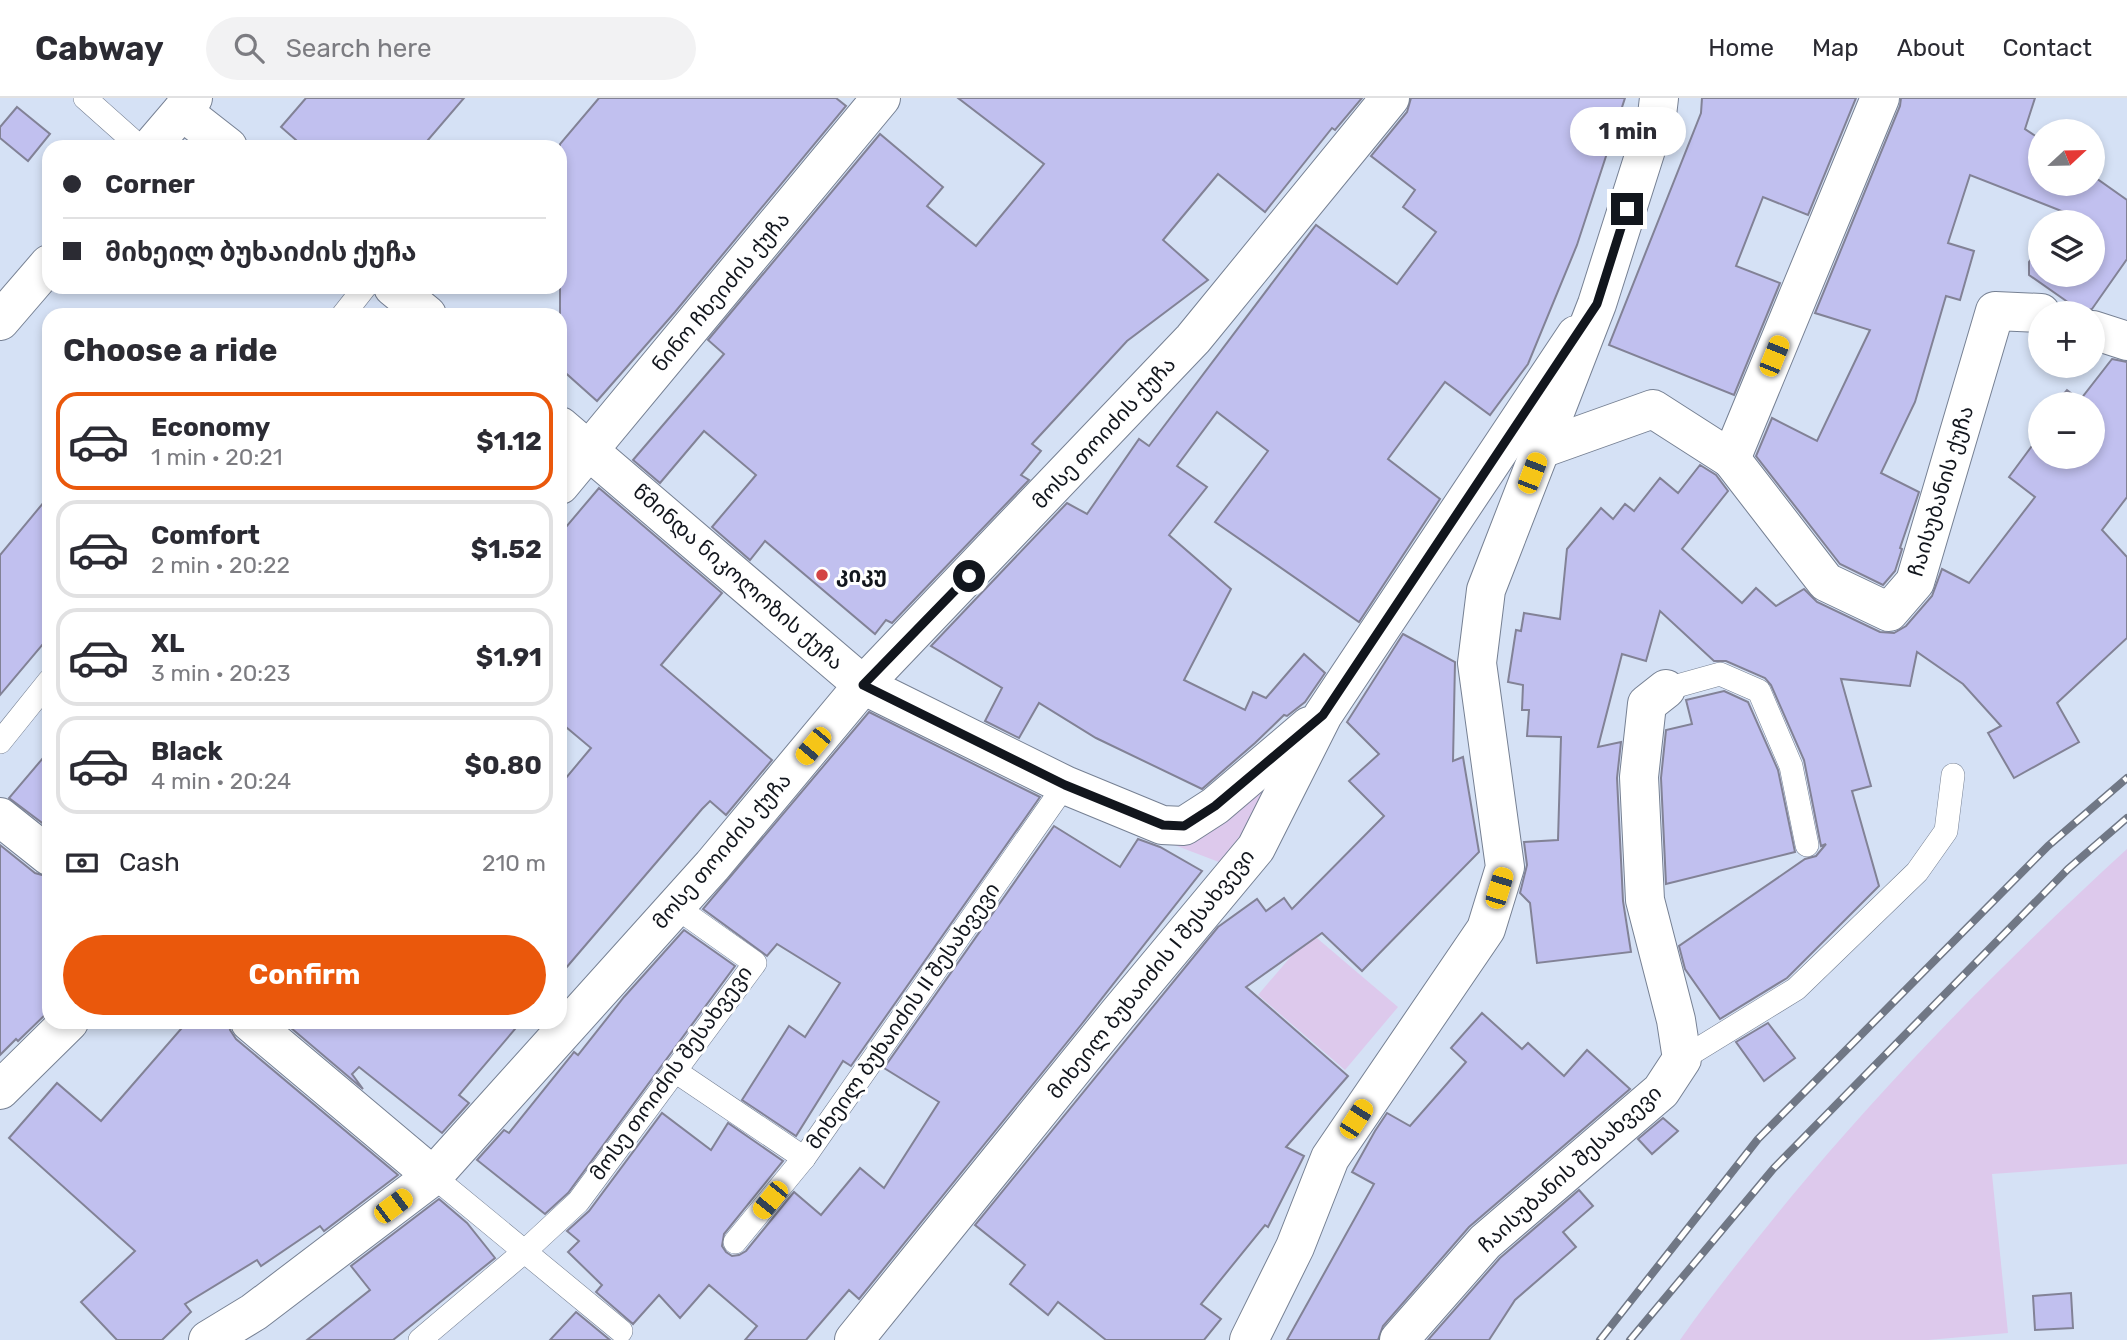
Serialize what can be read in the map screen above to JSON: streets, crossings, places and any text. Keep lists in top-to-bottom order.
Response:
{
  "streets": {
    "street": [
      "ნინო ჩხეიძის ქუჩა",
      "მოსე თოიძის ქუჩა",
      "ჩაისუბანის ქუჩა",
      "წმინდა ნიკოლოზის ქუჩა",
      "მიხეილ ბუხაიძის I შესახვევი",
      "ჩაისუბანის შესახვევი"
    ],
    "lane": ["მიხეილ ბუხაიძის II შესახვევი", "მოსე თოიძის შესახვევი"]
  },
  "crossings": [
    ["ნინო ჩხეიძის ქუჩა", "წმინდა ნიკოლოზის ქუჩა"],
    ["მოსე თოიძის ქუჩა", "წმინდა ნიკოლოზის ქუჩა"],
    ["მოსე თოიძის ქუჩა", "მოსე თოიძის შესახვევი"],
    ["წმინდა ნიკოლოზის ქუჩა", "მიხეილ ბუხაიძის I შესახვევი"],
    ["წმინდა ნიკოლოზის ქუჩა", "მიხეილ ბუხაიძის II შესახვევი"]
  ],
  "places": ["კიკუ"],
  "north": "right",
  "page": {
    "header": "Cabway",
    "search": "Search here",
    "nav": [
      "Home",
      "Map",
      "About",
      "Contact"
    ],
    "bubble": "1 min",
    "map_buttons": ["+", "−"],
    "banner": ["Corner", "მიხეილ ბუხაიძის ქუჩა"],
    "heading": "Choose a ride",
    "list": [
      {
        "name": "Economy",
        "note": "1 min · 20:21",
        "value": "$1.12"
      },
      {
        "name": "Comfort",
        "note": "2 min · 20:22",
        "value": "$1.52"
      },
      {
        "name": "XL",
        "note": "3 min · 20:23",
        "value": "$1.91"
      },
      {
        "name": "Black",
        "note": "4 min · 20:24",
        "value": "$0.80"
      }
    ],
    "pay": ["Cash", "210 m"],
    "buttons": "Confirm"
  }
}
